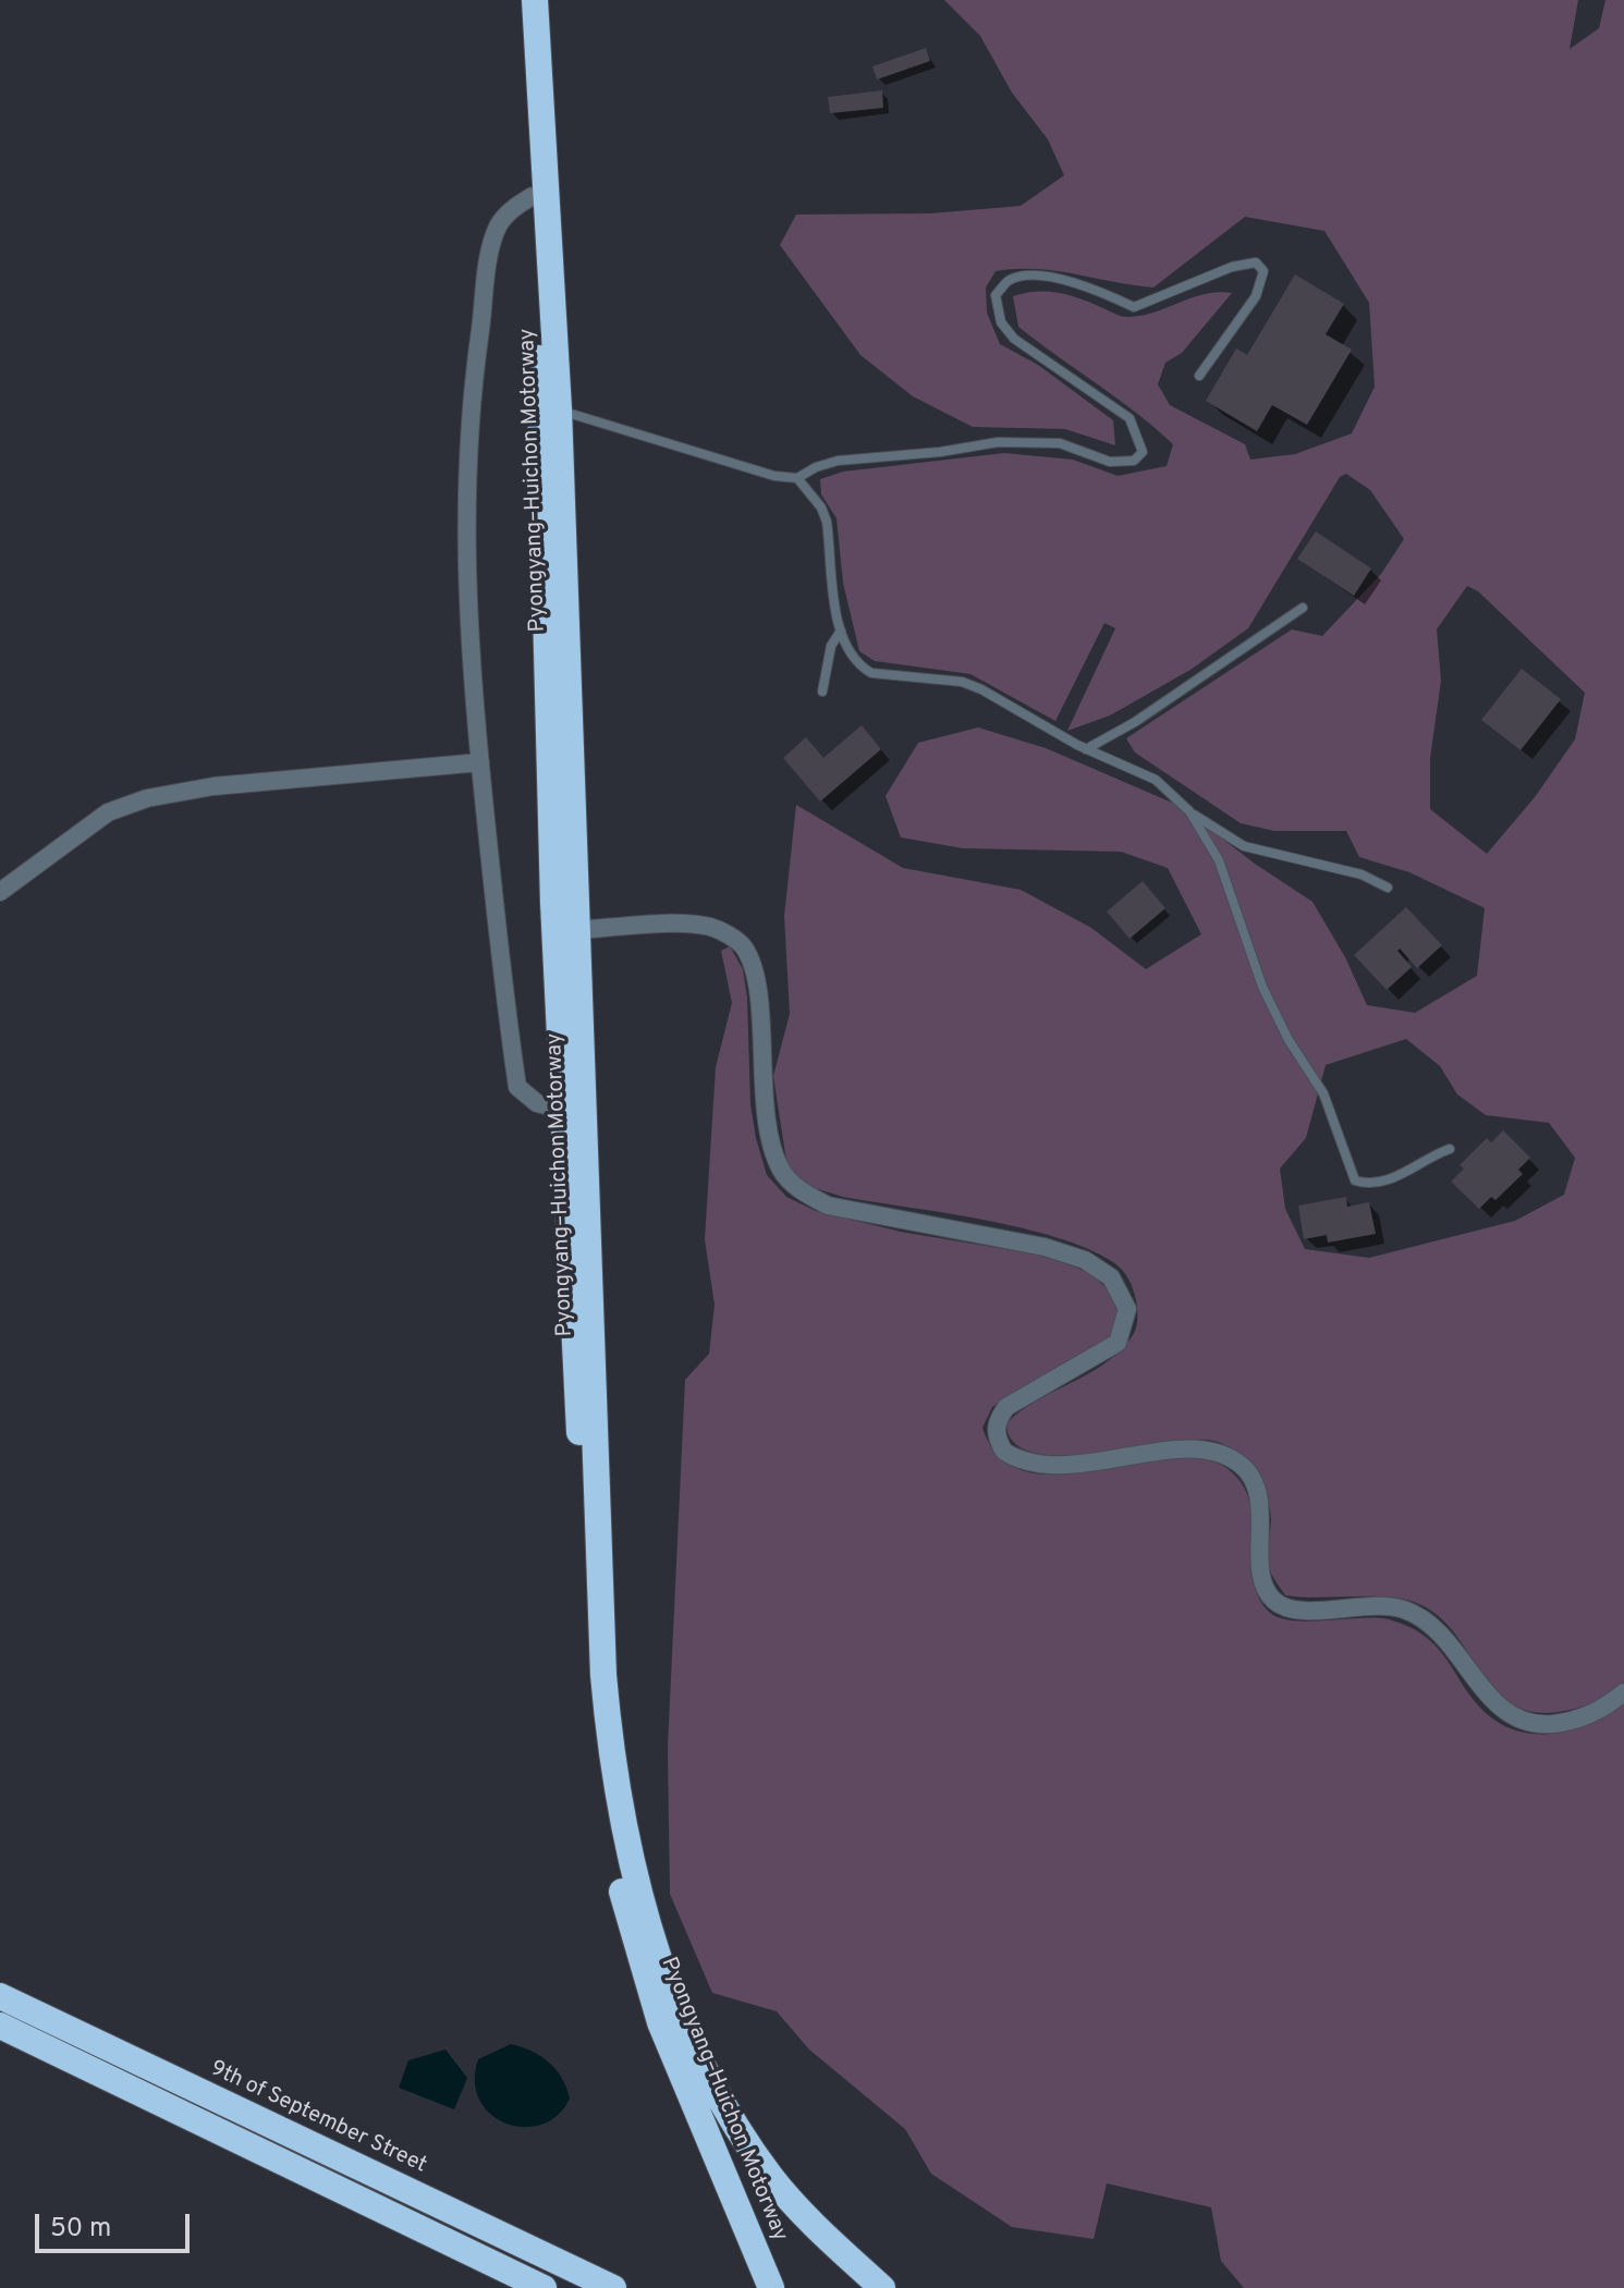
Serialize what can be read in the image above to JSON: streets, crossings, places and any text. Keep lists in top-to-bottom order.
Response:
{
  "streets": {
    "highway": ["Pyongyang–Huichon Motorway", "9th of September Street"]
  },
  "scale_bar": "50 m"
}
